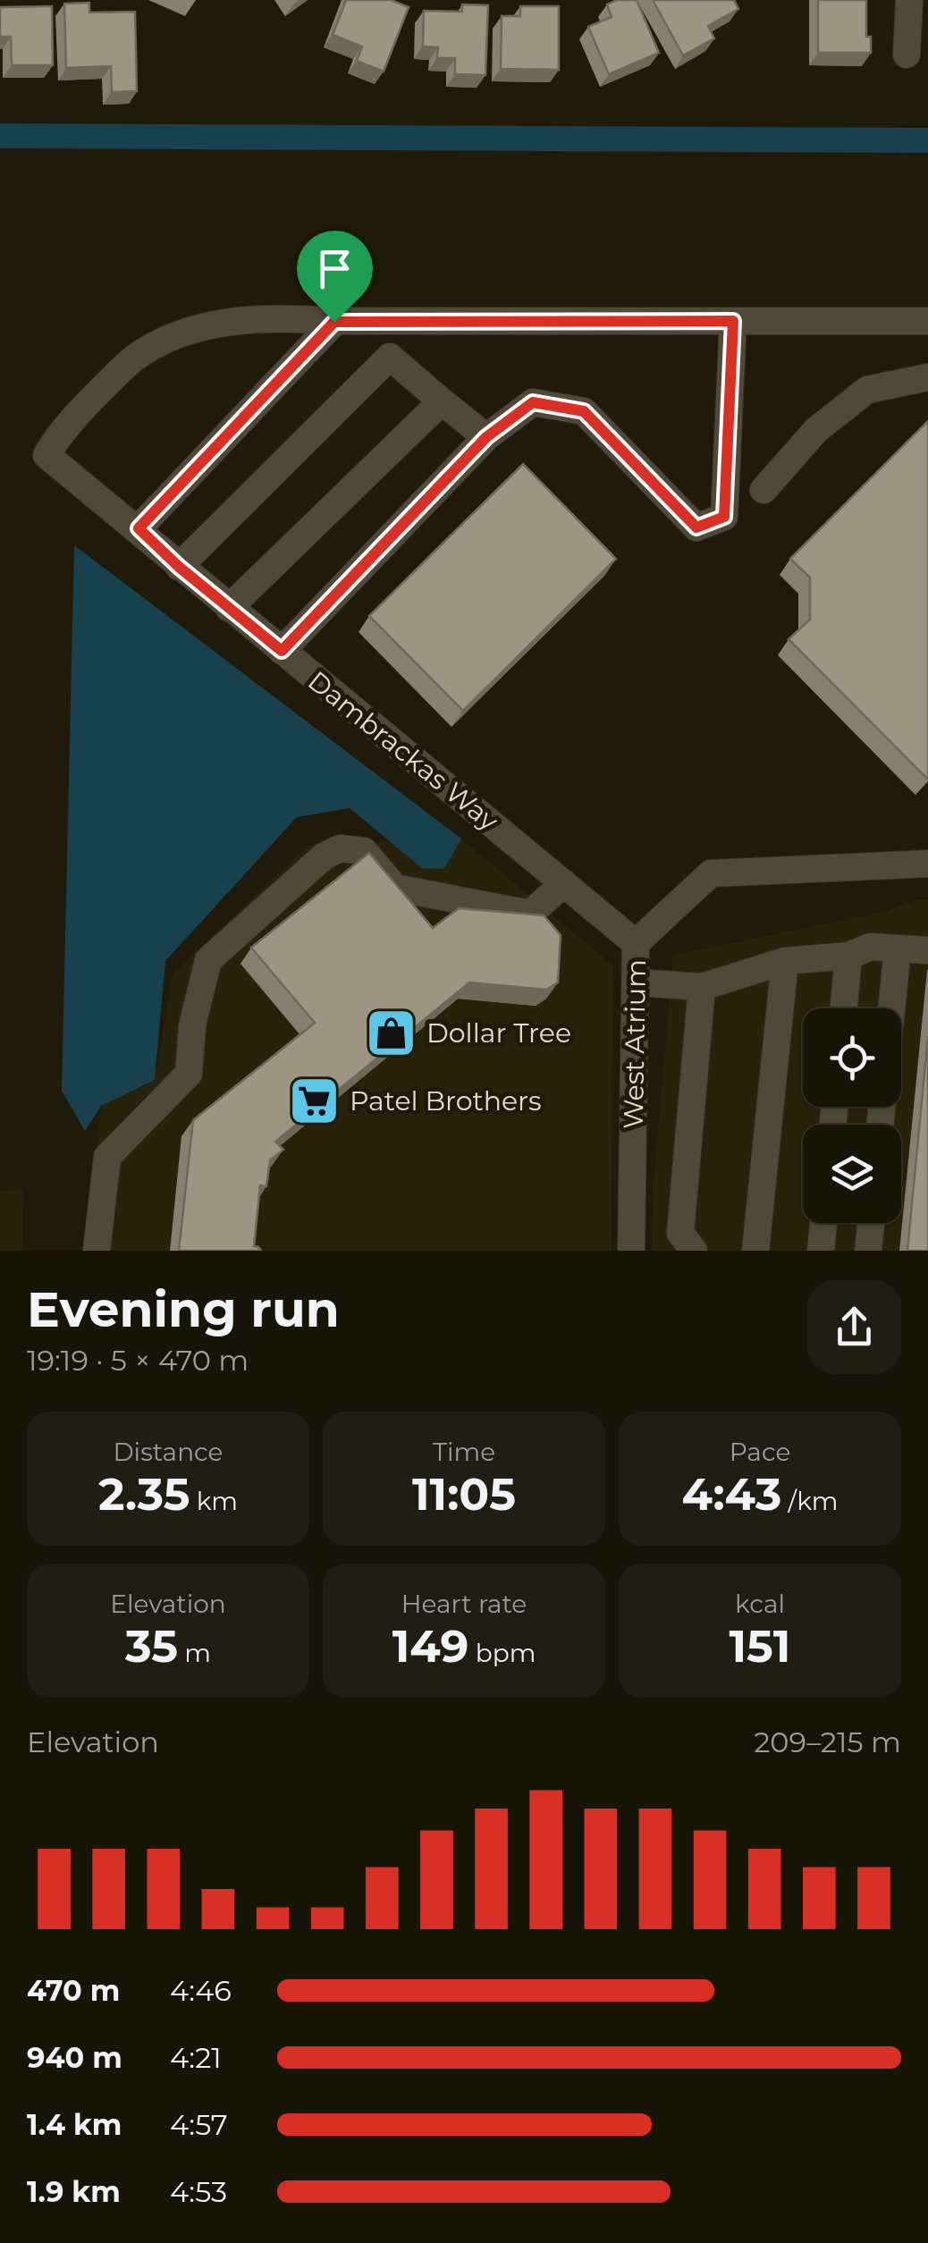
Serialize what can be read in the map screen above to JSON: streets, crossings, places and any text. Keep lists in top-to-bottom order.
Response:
{
  "streets": {
    "street": ["Dambrackas Way", "West Atrium"]
  },
  "crossings": [
    ["Dambrackas Way", "West Atrium"]
  ],
  "places": {
    "shop": ["Dollar Tree"],
    "supermarket": ["Patel Brothers"]
  },
  "page": {
    "heading": ["Evening run", "19:19 · 5 × 470 m"],
    "stats": [
      ["Distance", "2.35 km"],
      ["Time", "11:05"],
      ["Pace", "4:43 /km"],
      ["Elevation", "35 m"],
      ["Heart rate", "149 bpm"],
      ["kcal", "151"]
    ],
    "chart": ["Elevation", "209–215 m"],
    "list": [
      {
        "name": "470 m",
        "note": "4:46"
      },
      {
        "name": "940 m",
        "note": "4:21"
      },
      {
        "name": "1.4 km",
        "note": "4:57"
      },
      {
        "name": "1.9 km",
        "note": "4:53"
      }
    ]
  }
}
